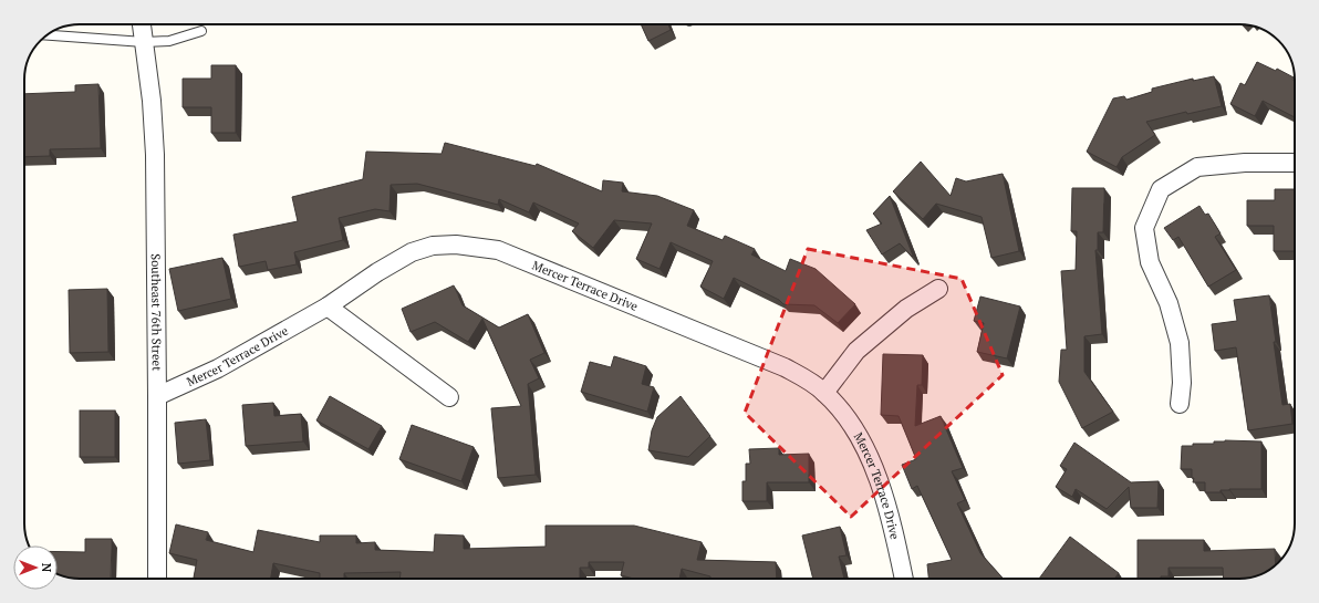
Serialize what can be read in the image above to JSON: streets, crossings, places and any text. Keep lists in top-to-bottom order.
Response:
{
  "streets": {
    "street": ["Mercer Terrace Drive", "Southeast 76th Street"]
  },
  "crossings": [
    ["Mercer Terrace Drive", "Southeast 76th Street"]
  ],
  "north": "right"
}
